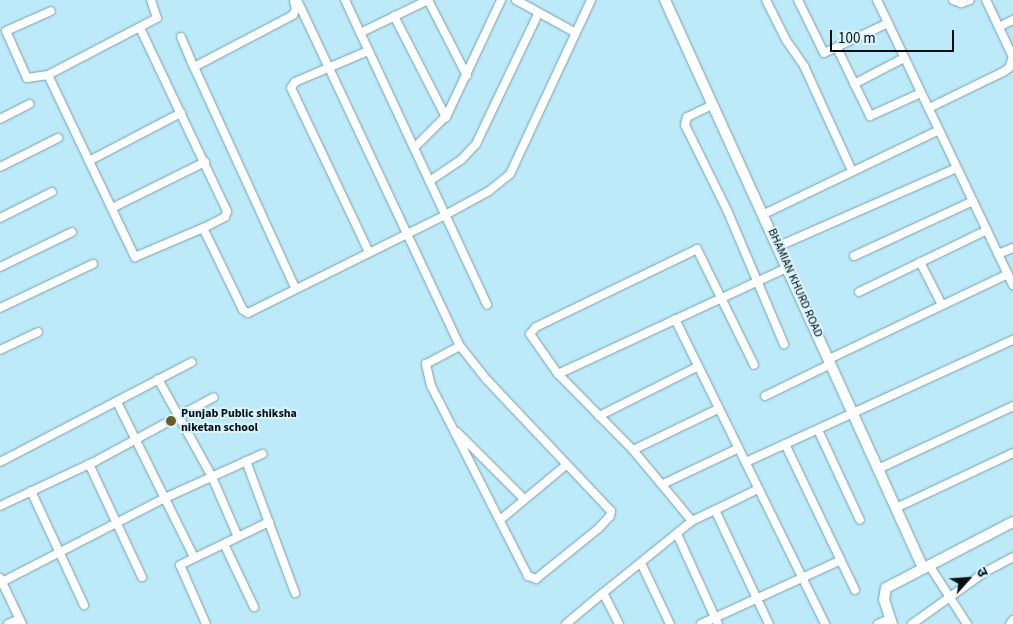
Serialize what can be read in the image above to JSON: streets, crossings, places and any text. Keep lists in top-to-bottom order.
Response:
{
  "streets": {
    "street": ["BHAMIAN KHURD ROAD"]
  },
  "places": ["Punjab Public shiksha niketan school"],
  "scale_bar": "100 m",
  "north": "top right"
}
